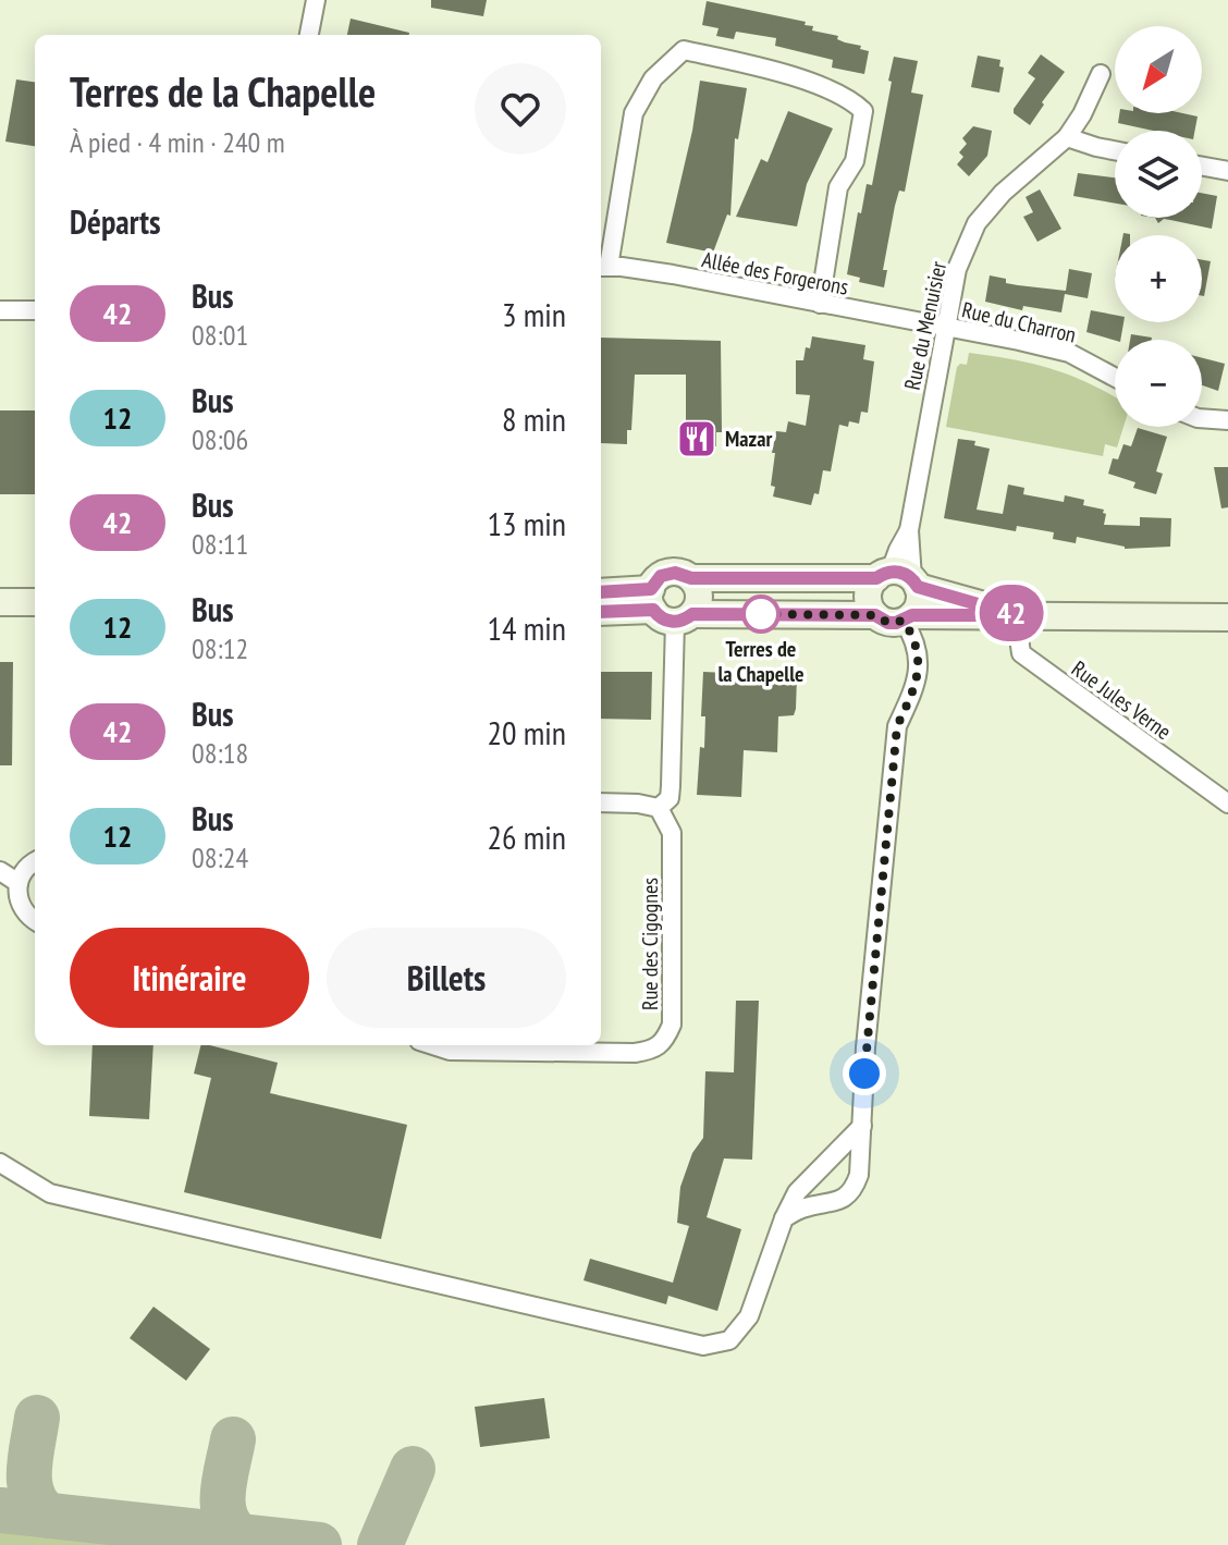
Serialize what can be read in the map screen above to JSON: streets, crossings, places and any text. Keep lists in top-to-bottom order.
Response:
{
  "streets": {
    "street": [
      "Allée des Forgerons",
      "Rue du Charron",
      "Rue du Menuisier",
      "Rue Jules Verne",
      "Rue des Cigognes"
    ]
  },
  "crossings": [
    ["Allée des Forgerons", "Rue du Charron"],
    ["Allée des Forgerons", "Rue du Menuisier"],
    ["Rue du Charron", "Rue du Menuisier"]
  ],
  "places": {
    "restaurant": ["Mazar"],
    "other": ["Terres de la Chapelle"]
  },
  "lines": ["bus line 42"],
  "north": "bottom left",
  "page": {
    "on_map": "42",
    "map_buttons": ["+", "−"],
    "heading": [
      ["Terres de la Chapelle", "À pied · 4 min · 240 m"],
      "Départs"
    ],
    "list": [
      {
        "mark": "42",
        "name": "Bus",
        "note": "08:01",
        "value": "3 min"
      },
      {
        "mark": "12",
        "name": "Bus",
        "note": "08:06",
        "value": "8 min"
      },
      {
        "mark": "42",
        "name": "Bus",
        "note": "08:11",
        "value": "13 min"
      },
      {
        "mark": "12",
        "name": "Bus",
        "note": "08:12",
        "value": "14 min"
      },
      {
        "mark": "42",
        "name": "Bus",
        "note": "08:18",
        "value": "20 min"
      },
      {
        "mark": "12",
        "name": "Bus",
        "note": "08:24",
        "value": "26 min"
      }
    ],
    "buttons": ["Itinéraire", "Billets"]
  }
}
